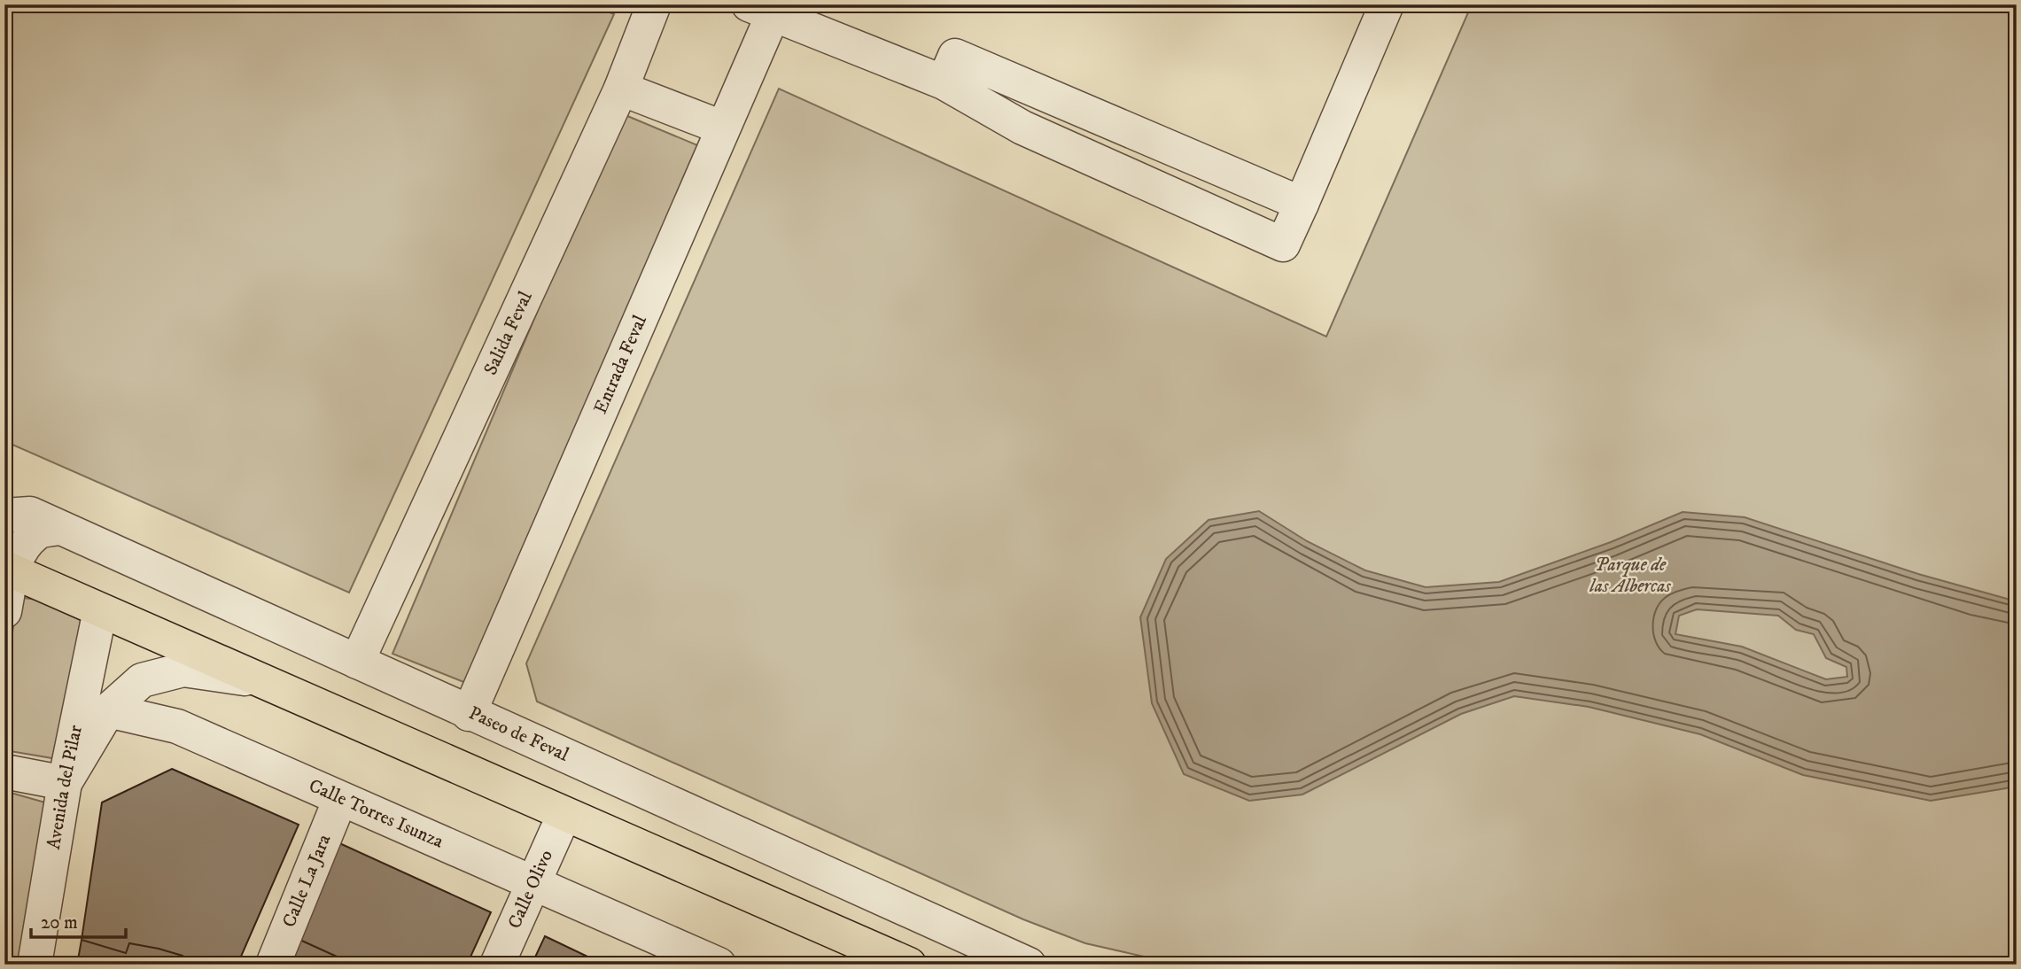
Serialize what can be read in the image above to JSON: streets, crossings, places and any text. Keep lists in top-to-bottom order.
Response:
{
  "streets": {
    "street": [
      "Salida Feval",
      "Entrada Feval",
      "Paseo de Feval",
      "Avenida del Pilar",
      "Calle Torres Isunza",
      "Calle La Jara",
      "Calle Olivo"
    ]
  },
  "crossings": [
    ["Salida Feval", "Paseo de Feval"],
    ["Entrada Feval", "Paseo de Feval"],
    ["Calle Torres Isunza", "Calle La Jara"],
    ["Calle Torres Isunza", "Calle Olivo"]
  ],
  "parks": ["Parque de las Albercas"],
  "scale_bar": "20 m"
}
